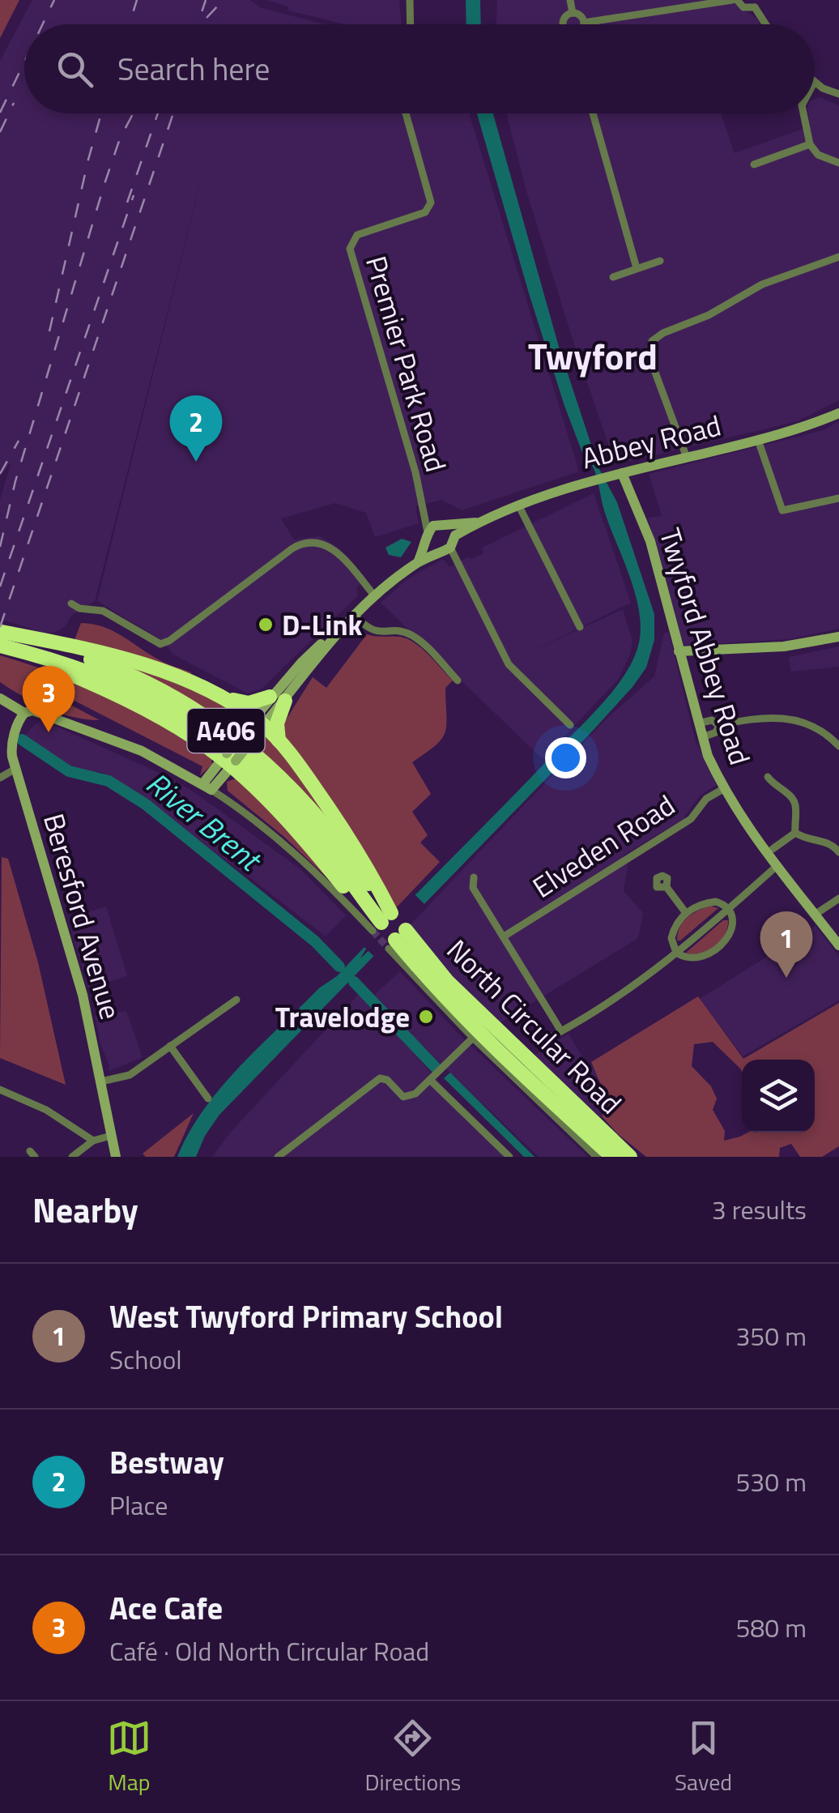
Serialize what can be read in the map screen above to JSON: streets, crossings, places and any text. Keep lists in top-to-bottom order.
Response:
{
  "streets": {
    "highway": ["A406", "North Circular Road"],
    "street": [
      "Premier Park Road",
      "Abbey Road",
      "Twyford Abbey Road",
      "Elveden Road",
      "Beresford Avenue"
    ]
  },
  "crossings": [
    ["Premier Park Road", "Abbey Road"],
    ["Abbey Road", "Twyford Abbey Road"],
    ["Twyford Abbey Road", "Elveden Road"]
  ],
  "districts": ["Twyford"],
  "water": ["River Brent"],
  "places": ["D-Link", "Travelodge"],
  "page": {
    "search": "Search here",
    "pins": ["2", "3", "1"],
    "heading": ["Nearby", "3 results"],
    "list": [
      {
        "mark": "1",
        "name": "West Twyford Primary School",
        "note": "School",
        "value": "350 m"
      },
      {
        "mark": "2",
        "name": "Bestway",
        "note": "Place",
        "value": "530 m"
      },
      {
        "mark": "3",
        "name": "Ace Cafe",
        "note": "Café · Old North Circular Road",
        "value": "580 m"
      }
    ],
    "nav": ["Map", "Directions", "Saved"]
  }
}
